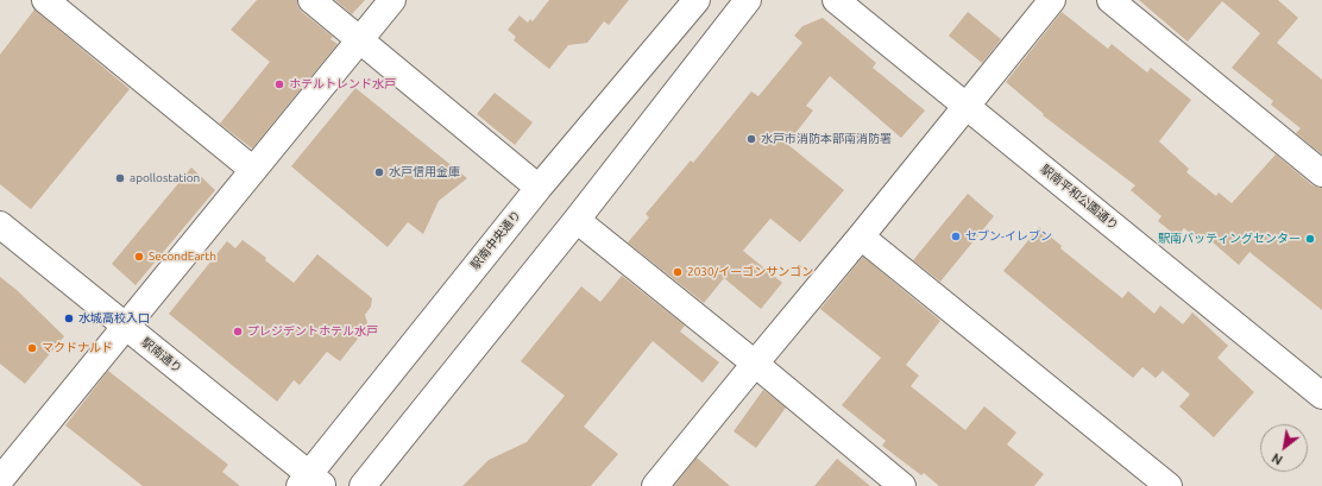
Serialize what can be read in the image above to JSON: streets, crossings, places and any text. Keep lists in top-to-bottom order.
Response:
{
  "streets": {
    "street": ["駅南平和公園通り", "駅南中央通り", "駅南通り"]
  },
  "crossings": [
    ["駅南中央通り", "駅南通り"]
  ],
  "places": [
    "ホテルトレンド水戸",
    "水戸市消防本部南消防署",
    "水戸信用金庫",
    "apollostation",
    "セブン-イレブン",
    "駅南バッティングセンター",
    "SecondEarth",
    "2030/イーゴンサンゴン",
    "水城高校入口",
    "プレジデントホテル水戸",
    "マクドナルド"
  ],
  "north": "bottom left"
}
